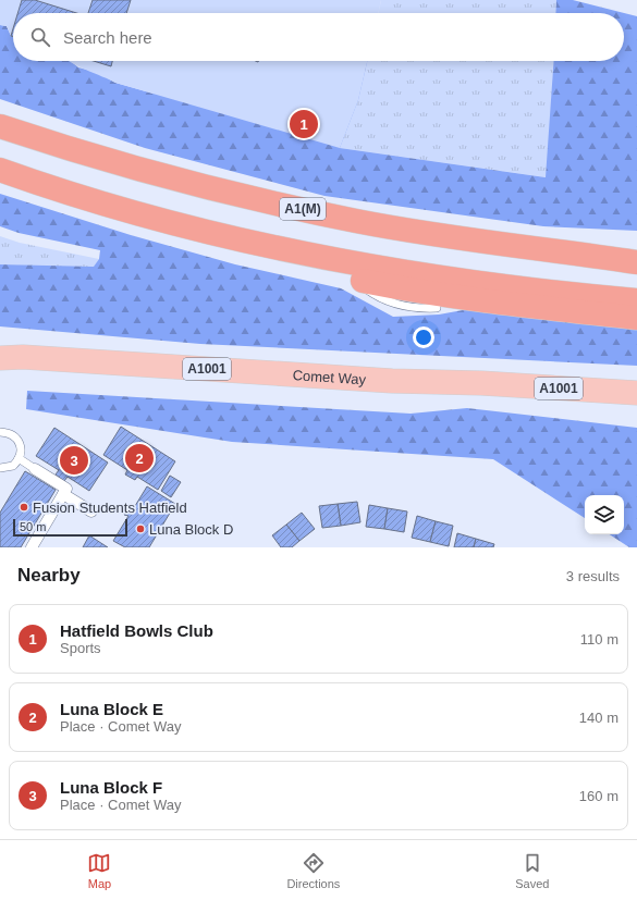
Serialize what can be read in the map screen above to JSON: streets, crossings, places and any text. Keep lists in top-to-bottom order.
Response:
{
  "streets": {
    "highway": ["A1(M)"],
    "main road": ["A1001", "Comet Way"]
  },
  "places": ["Fusion Students Hatfield", "Luna Block D"],
  "scale_bar": "50 m",
  "page": {
    "search": "Search here",
    "pins": ["1", "2", "3"],
    "scale": "50 m",
    "heading": ["Nearby", "3 results"],
    "list": [
      {
        "mark": "1",
        "name": "Hatfield Bowls Club",
        "note": "Sports",
        "value": "110 m"
      },
      {
        "mark": "2",
        "name": "Luna Block E",
        "note": "Place · Comet Way",
        "value": "140 m"
      },
      {
        "mark": "3",
        "name": "Luna Block F",
        "note": "Place · Comet Way",
        "value": "160 m"
      }
    ],
    "nav": ["Map", "Directions", "Saved"]
  }
}
